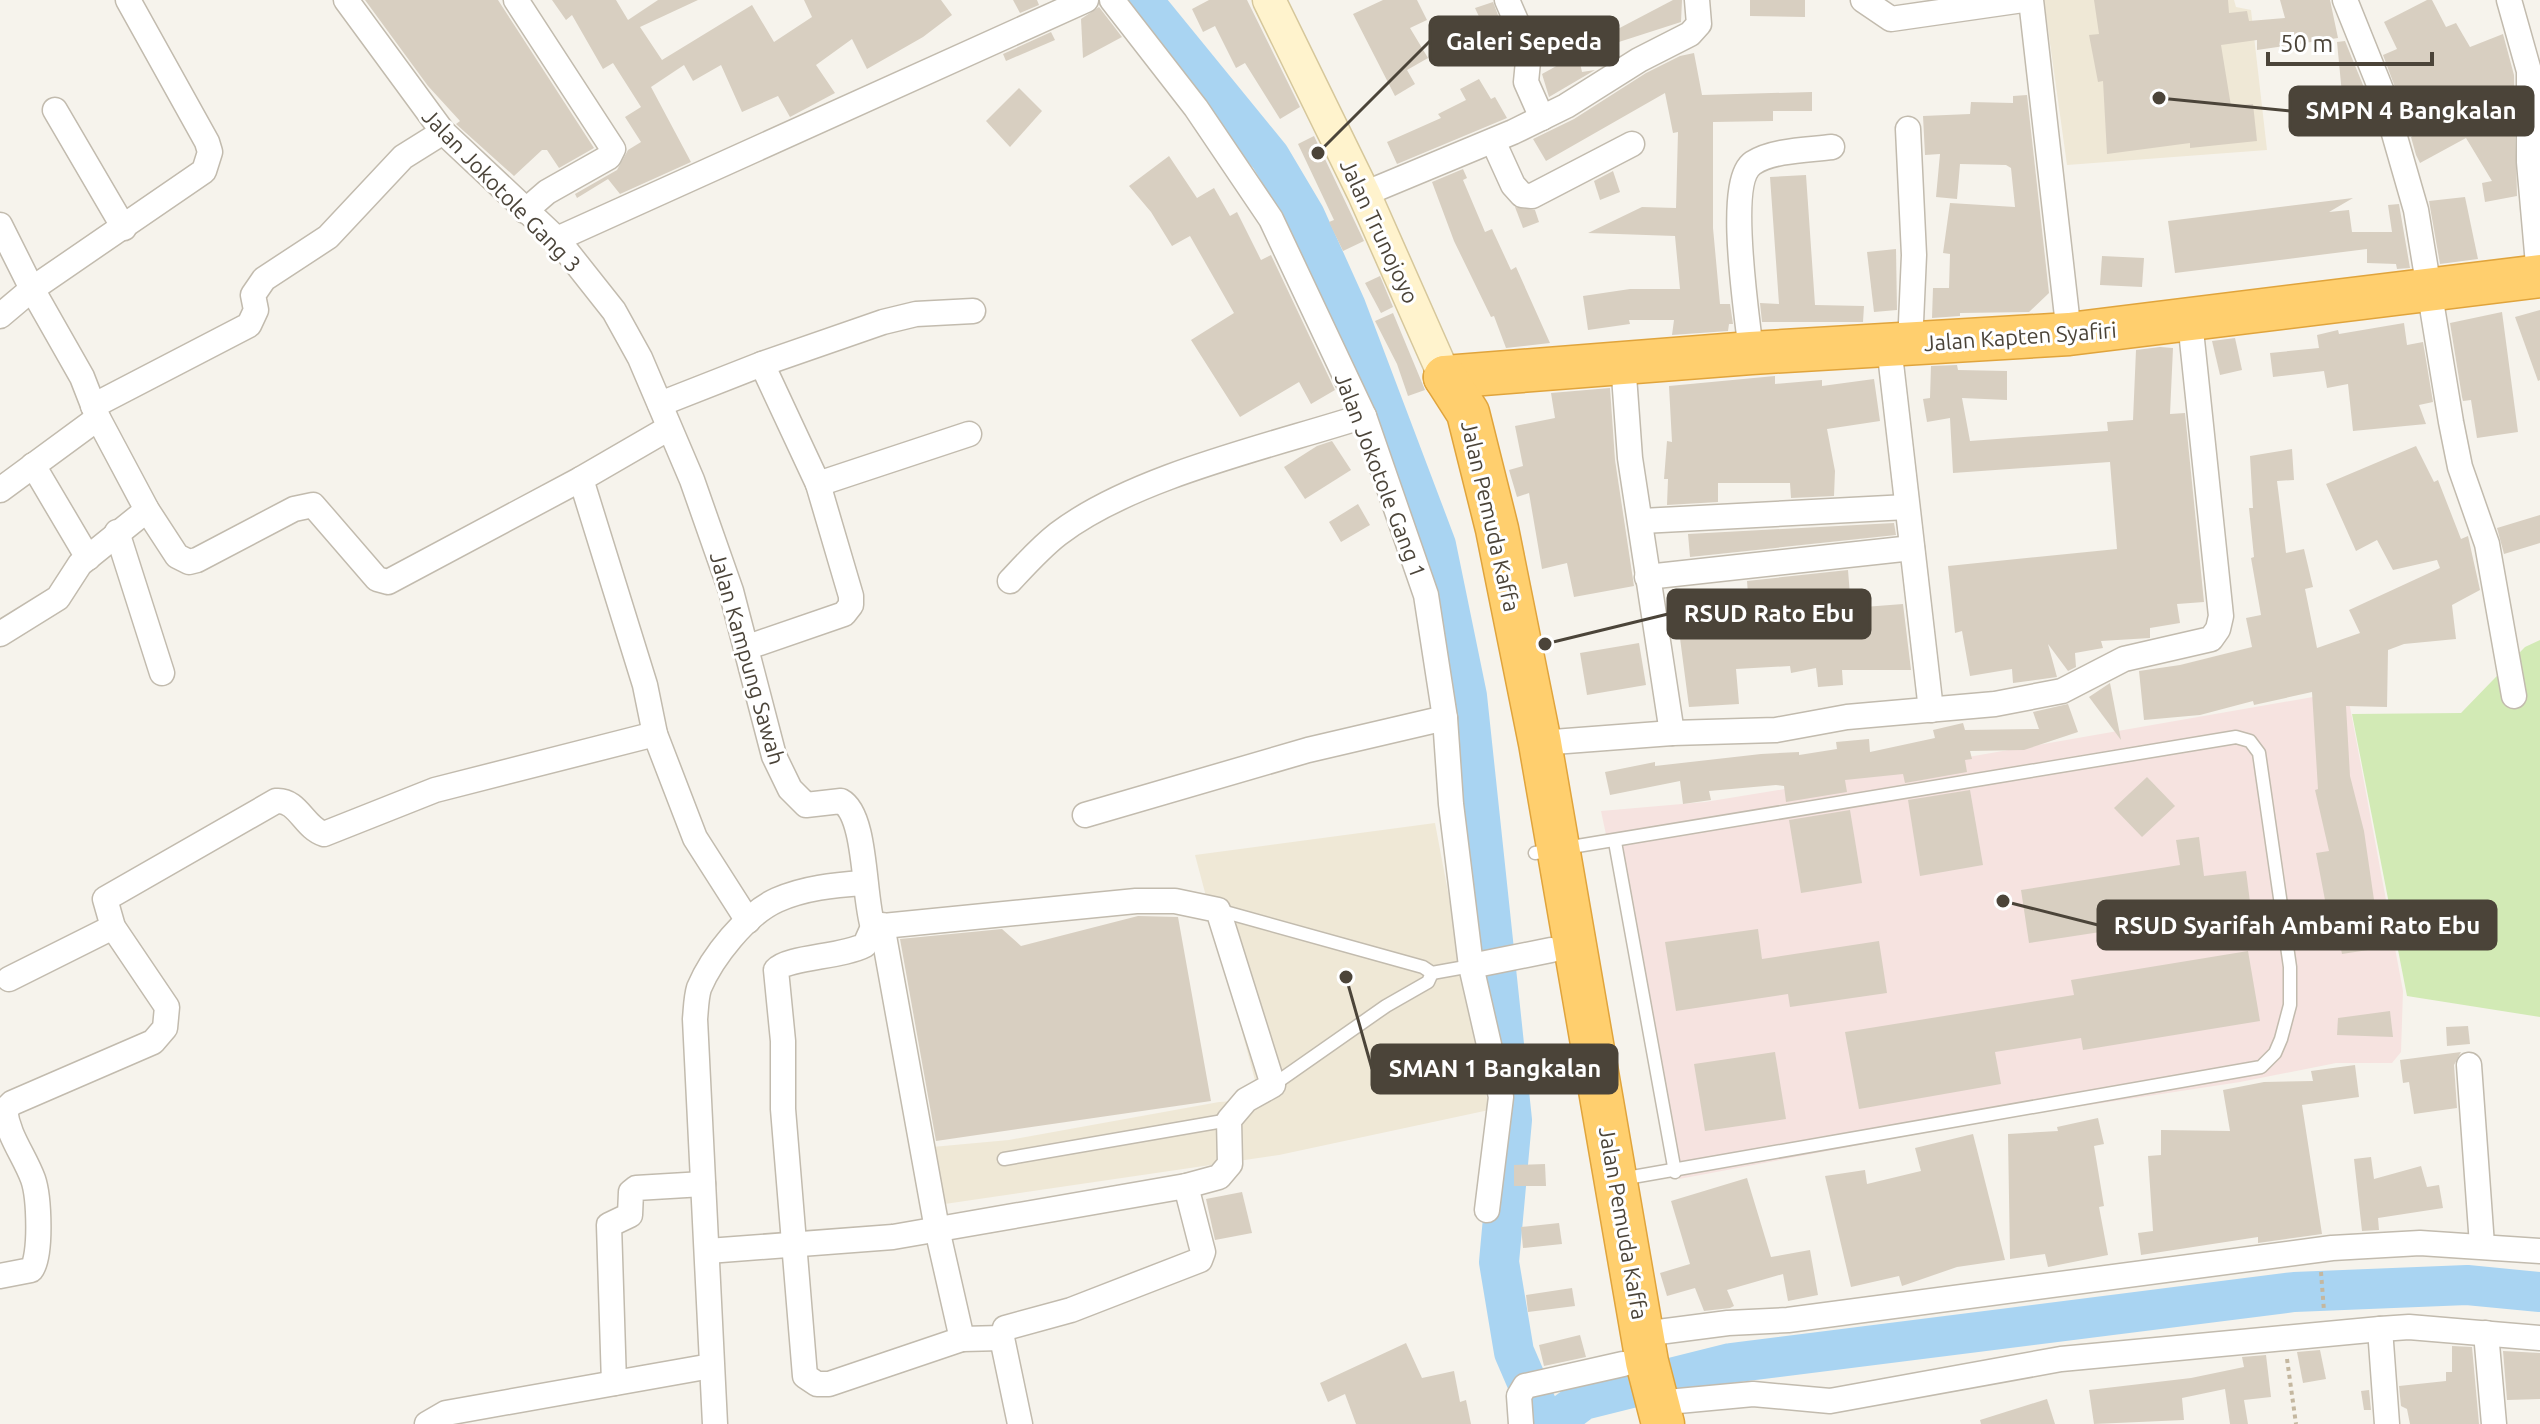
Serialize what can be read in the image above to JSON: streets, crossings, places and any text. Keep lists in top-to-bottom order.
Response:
{
  "streets": {
    "highway": ["Jalan Kapten Syafiri", "Jalan Pemuda Kaffa"],
    "main road": ["Jalan Trunojoyo"],
    "street": ["Jalan Jokotole Gang 3", "Jalan Jokotole Gang 1", "Jalan Kampung Sawah"]
  },
  "crossings": [
    ["Jalan Jokotole Gang 3", "Jalan Kampung Sawah"],
    ["Jalan Trunojoyo", "Jalan Kapten Syafiri"],
    ["Jalan Trunojoyo", "Jalan Pemuda Kaffa"],
    ["Jalan Kapten Syafiri", "Jalan Pemuda Kaffa"]
  ],
  "places": [
    "SMPN 4 Bangkalan",
    "Galeri Sepeda",
    "RSUD Rato Ebu",
    "RSUD Syarifah Ambami Rato Ebu",
    "SMAN 1 Bangkalan"
  ],
  "scale_bar": "50 m"
}
